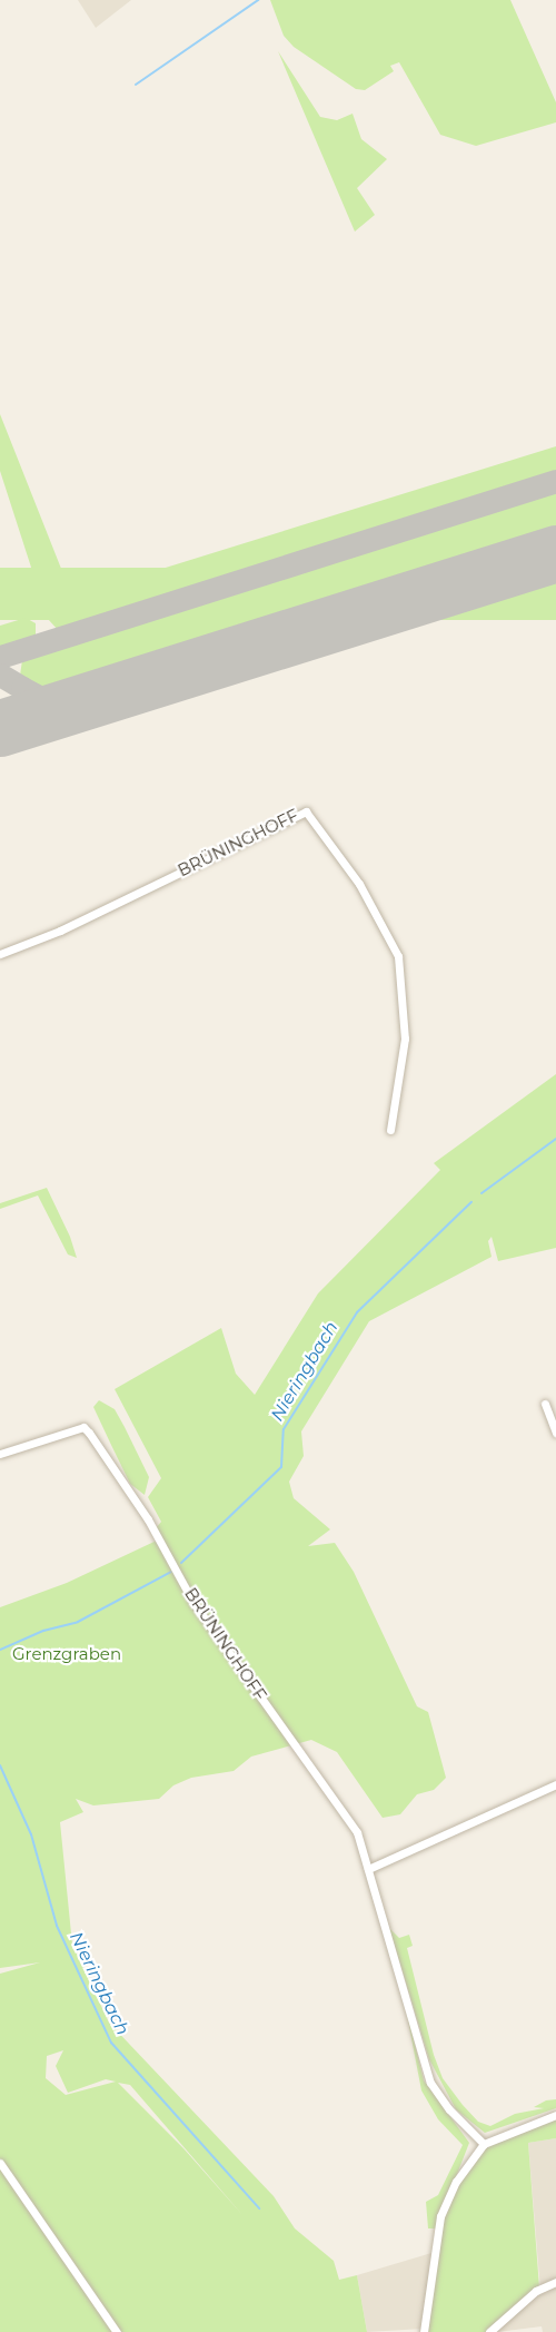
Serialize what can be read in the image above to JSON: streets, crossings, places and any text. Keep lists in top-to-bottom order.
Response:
{
  "streets": {
    "street": ["BRÜNINGHOFF"]
  },
  "water": ["Nieringbach"],
  "parks": ["Grenzgraben"]
}
